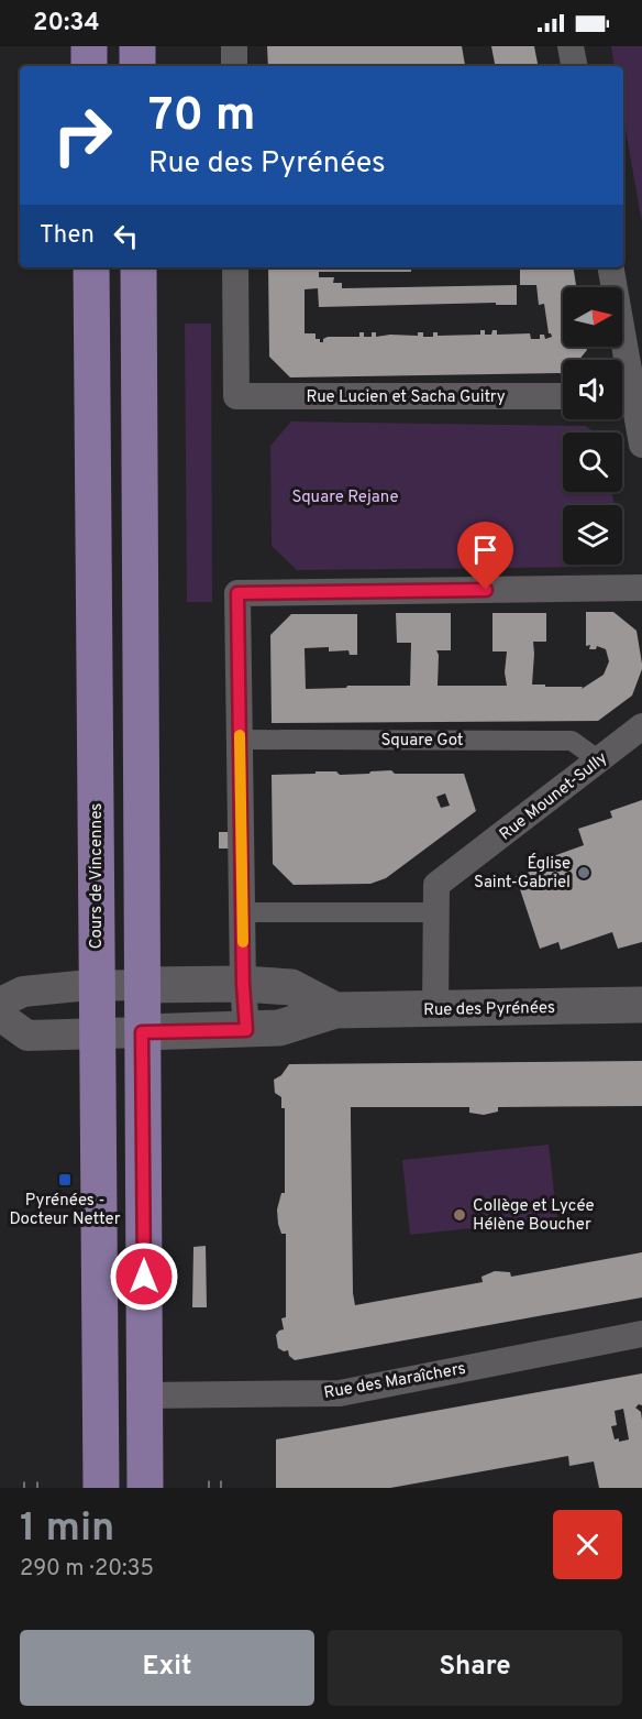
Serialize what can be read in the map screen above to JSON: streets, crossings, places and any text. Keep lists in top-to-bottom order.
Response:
{
  "streets": {
    "main road": ["Cours de Vincennes", "Rue des Pyrénées"],
    "street": [
      "Rue Lucien et Sacha Guitry",
      "Square Got",
      "Rue Mounet-Sully",
      "Rue des Maraîchers"
    ]
  },
  "crossings": [
    ["Square Got", "Rue Mounet-Sully"],
    ["Rue Mounet-Sully", "Rue des Pyrénées"]
  ],
  "parks": ["Square Rejane"],
  "places": {
    "other": ["Église Saint-Gabriel", "Collège et Lycée Hélène Boucher"],
    "transit": ["Pyrénées - Docteur Netter"]
  },
  "north": "right",
  "page": {
    "status": "20:34",
    "turn": ["70 m", "Rue des Pyrénées"],
    "then": "Then",
    "heading": ["1 min", "290 m · 20:35"],
    "buttons": ["Exit", "Share"]
  }
}
